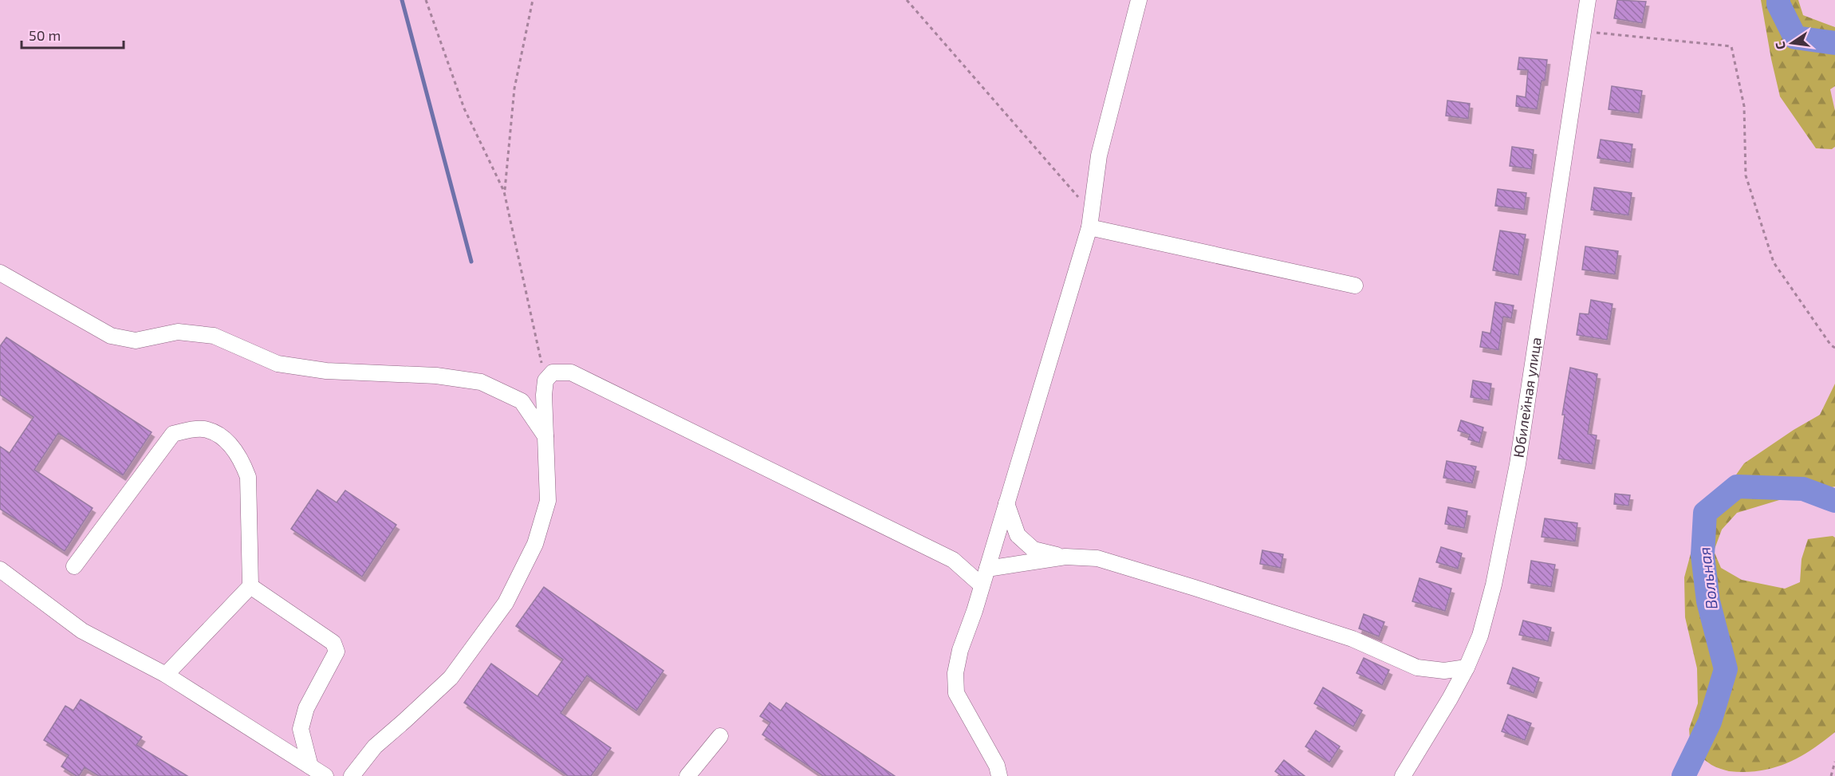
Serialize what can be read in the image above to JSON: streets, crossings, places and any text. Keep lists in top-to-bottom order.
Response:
{
  "streets": {
    "street": ["Юбилейная улица"]
  },
  "water": ["Вольная"],
  "scale_bar": "50 m",
  "north": "left"
}
